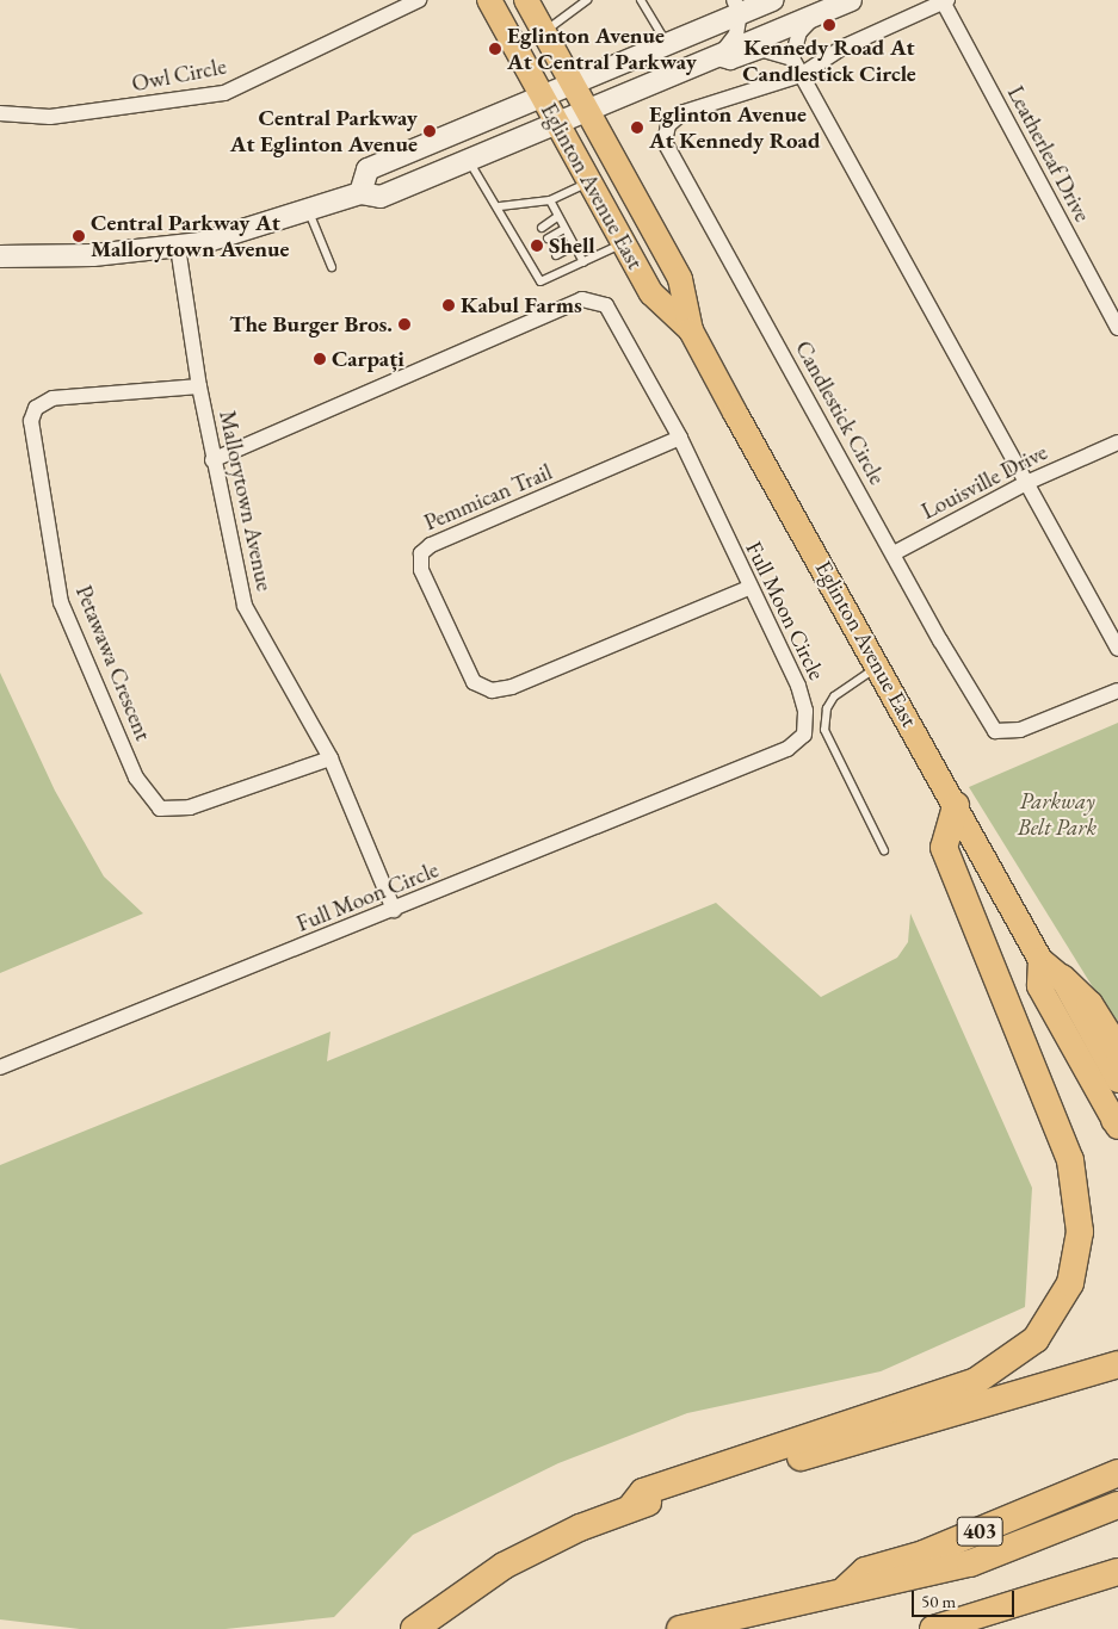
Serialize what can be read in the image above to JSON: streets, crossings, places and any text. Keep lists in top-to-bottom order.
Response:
{
  "streets": {
    "highway": ["403"],
    "main road": ["Eglinton Avenue East"],
    "street": [
      "Owl Circle",
      "Leatherleaf Drive",
      "Candlestick Circle",
      "Louisville Drive",
      "Pemmican Trail",
      "Mallorytown Avenue",
      "Full Moon Circle",
      "Petawawa Crescent"
    ]
  },
  "crossings": [
    ["Leatherleaf Drive", "Candlestick Circle"],
    ["Candlestick Circle", "Louisville Drive"],
    ["Pemmican Trail", "Full Moon Circle"],
    ["Mallorytown Avenue", "Full Moon Circle"],
    ["Mallorytown Avenue", "Petawawa Crescent"]
  ],
  "parks": ["Parkway Belt Park"],
  "places": [
    "Kennedy Road At Candlestick Circle",
    "Eglinton Avenue At Central Parkway",
    "Eglinton Avenue At Kennedy Road",
    "Central Parkway At Eglinton Avenue",
    "Central Parkway At Mallorytown Avenue",
    "Shell",
    "Kabul Farms",
    "The Burger Bros.",
    "Carpați"
  ],
  "scale_bar": "50 m"
}
